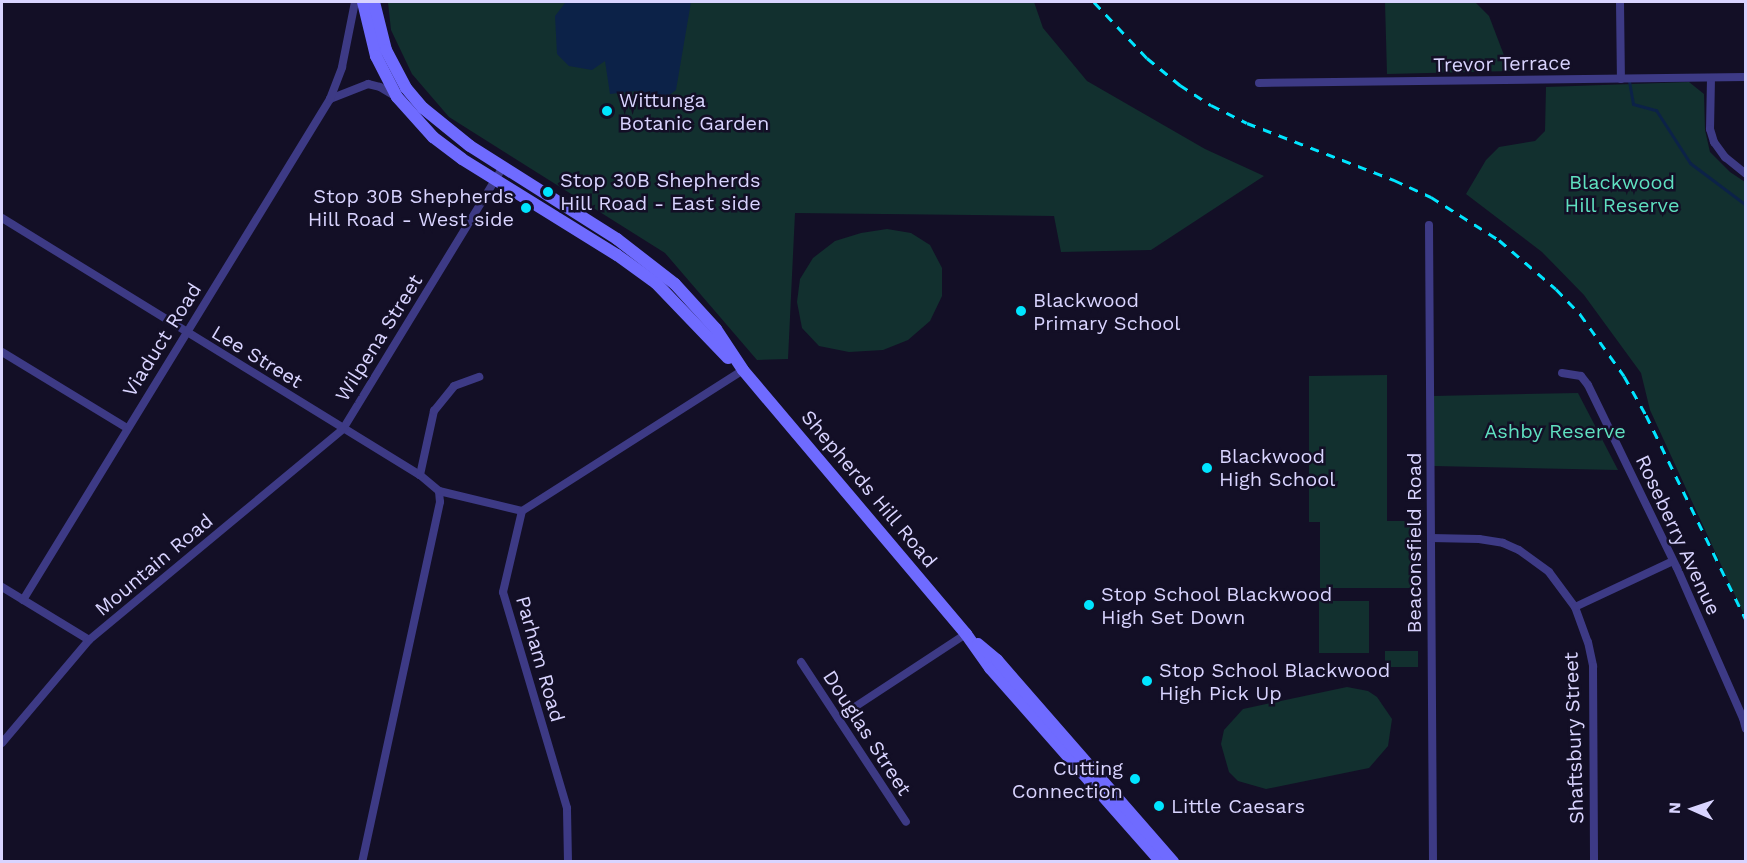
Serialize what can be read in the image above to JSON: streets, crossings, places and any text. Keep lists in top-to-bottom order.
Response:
{
  "streets": {
    "main road": ["Shepherds Hill Road"],
    "street": [
      "Trevor Terrace",
      "Wilpena Street",
      "Viaduct Road",
      "Lee Street",
      "Roseberry Avenue",
      "Beaconsfield Road",
      "Mountain Road",
      "Parham Road",
      "Douglas Street",
      "Shaftsbury Street"
    ]
  },
  "crossings": [
    ["Wilpena Street", "Lee Street"],
    ["Wilpena Street", "Shepherds Hill Road"],
    ["Wilpena Street", "Mountain Road"],
    ["Wilpena Street", "Parham Road"],
    ["Viaduct Road", "Lee Street"],
    ["Lee Street", "Mountain Road"],
    ["Beaconsfield Road", "Shaftsbury Street"]
  ],
  "parks": ["Blackwood Hill Reserve", "Ashby Reserve"],
  "places": [
    "Wittunga Botanic Garden",
    "Stop 30B Shepherds Hill Road - East side",
    "Stop 30B Shepherds Hill Road - West side",
    "Blackwood Primary School",
    "Blackwood High School",
    "Stop School Blackwood High Set Down",
    "Stop School Blackwood High Pick Up",
    "Cutting Connection",
    "Little Caesars"
  ],
  "north": "left"
}
